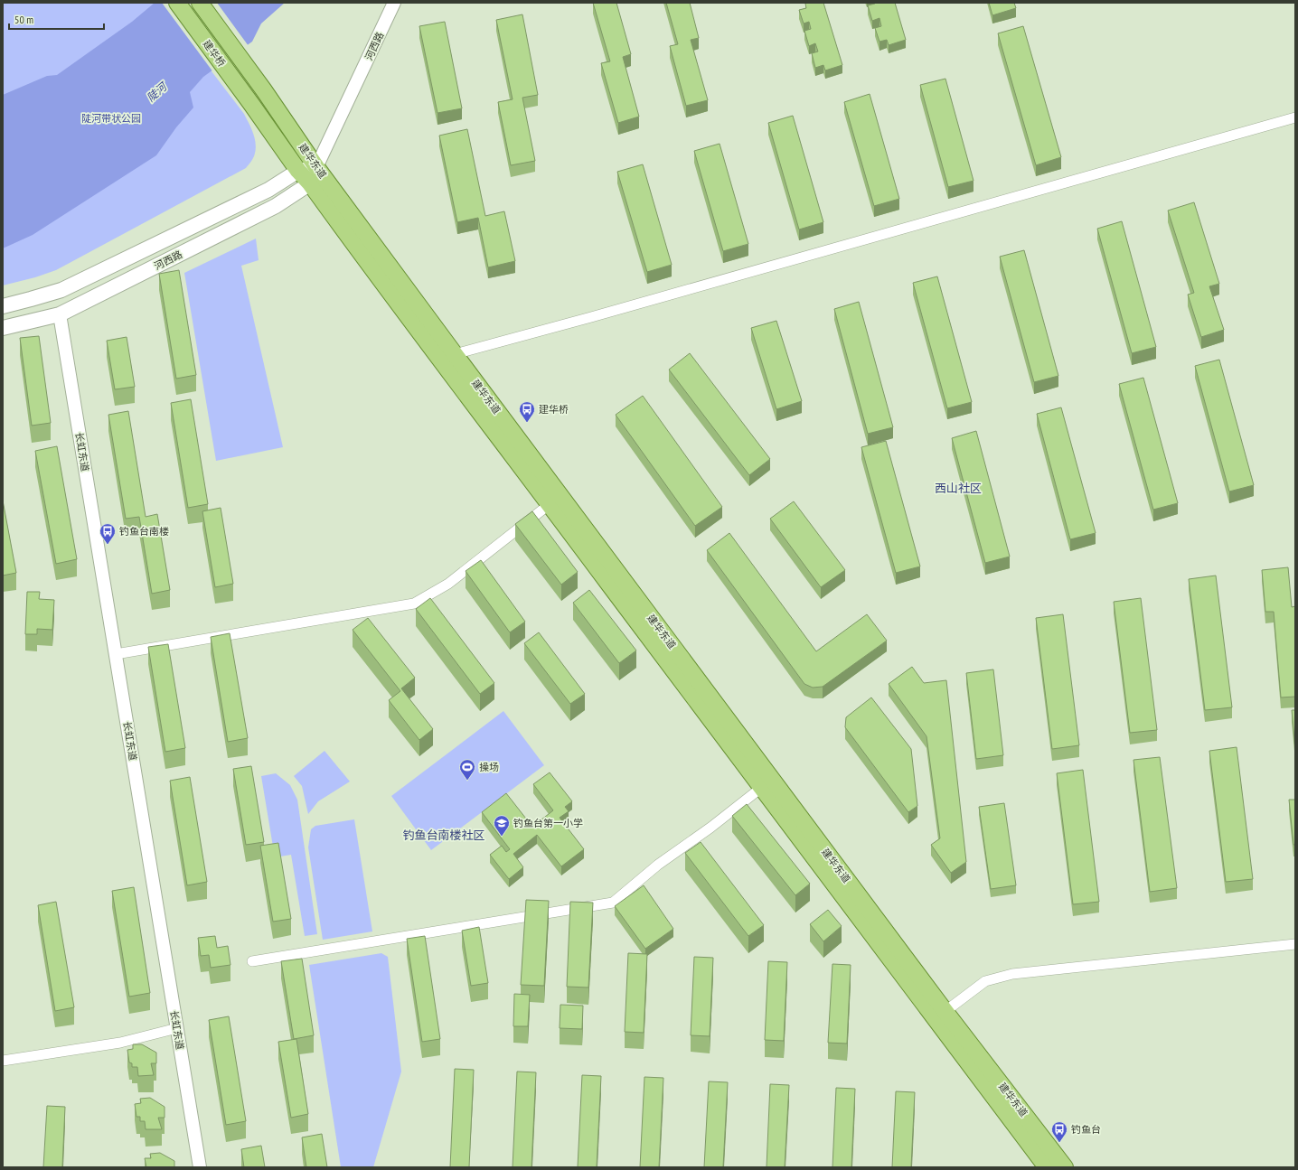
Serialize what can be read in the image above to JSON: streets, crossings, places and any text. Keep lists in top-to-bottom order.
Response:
{
  "streets": {
    "main road": ["河西路", "建华桥", "建华东道"],
    "street": ["长虹东道"]
  },
  "crossings": [
    ["河西路", "建华东道"],
    ["河西路", "长虹东道"],
    ["建华桥", "建华东道"]
  ],
  "districts": ["西山社区", "钓鱼台南楼社区"],
  "water": ["陡河"],
  "parks": ["陡河带状公园"],
  "places": {
    "bus stop": ["建华桥", "钓鱼台南楼", "钓鱼台"],
    "sports": ["操场"],
    "school or university": ["钓鱼台第一小学"]
  },
  "scale_bar": "50 m"
}
